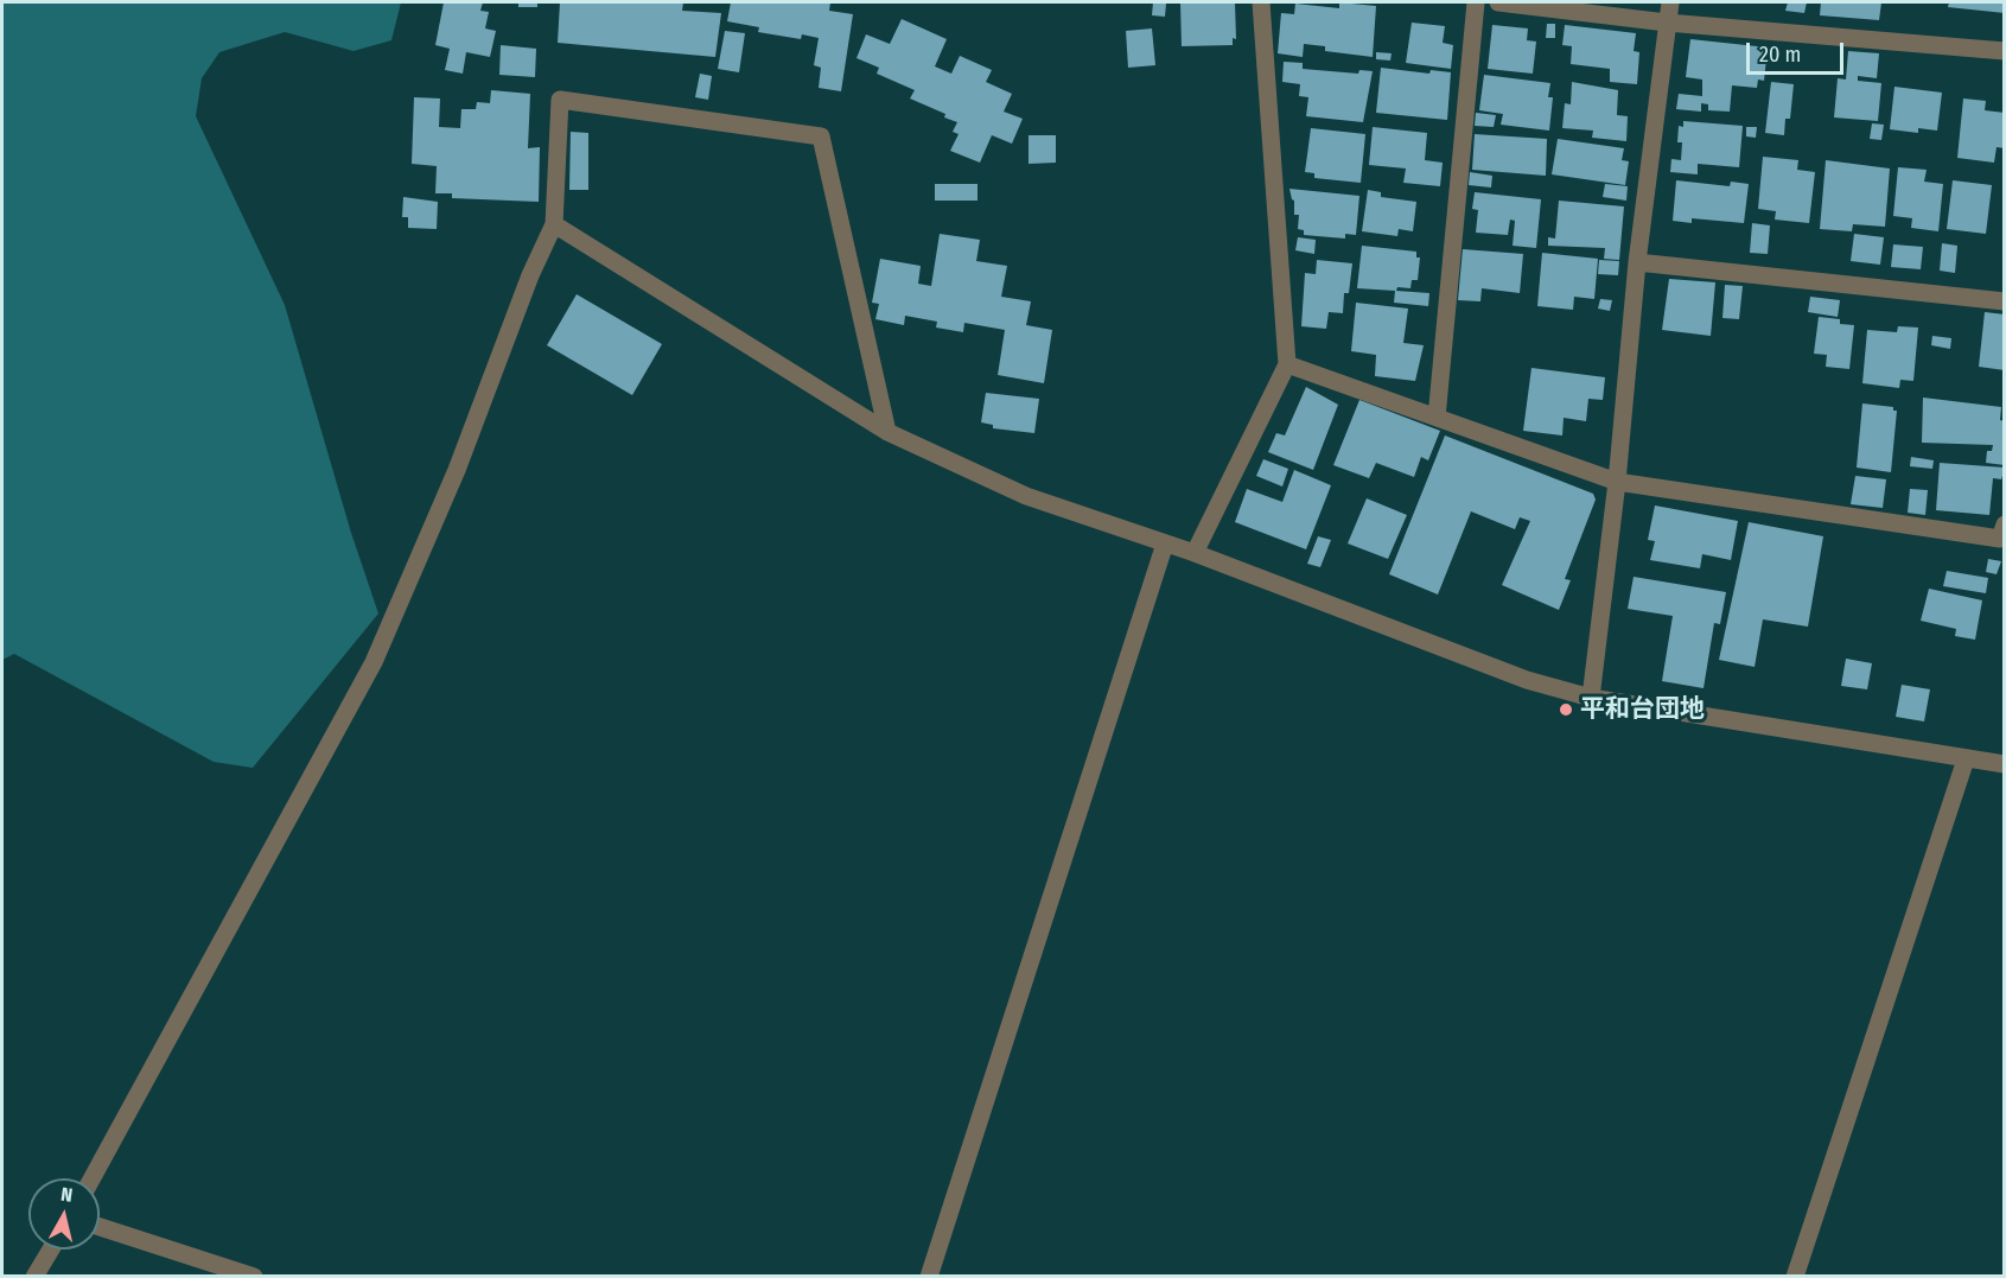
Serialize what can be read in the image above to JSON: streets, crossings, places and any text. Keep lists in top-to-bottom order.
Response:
{
  "places": ["平和台団地"],
  "scale_bar": "20 m",
  "north": "top"
}
